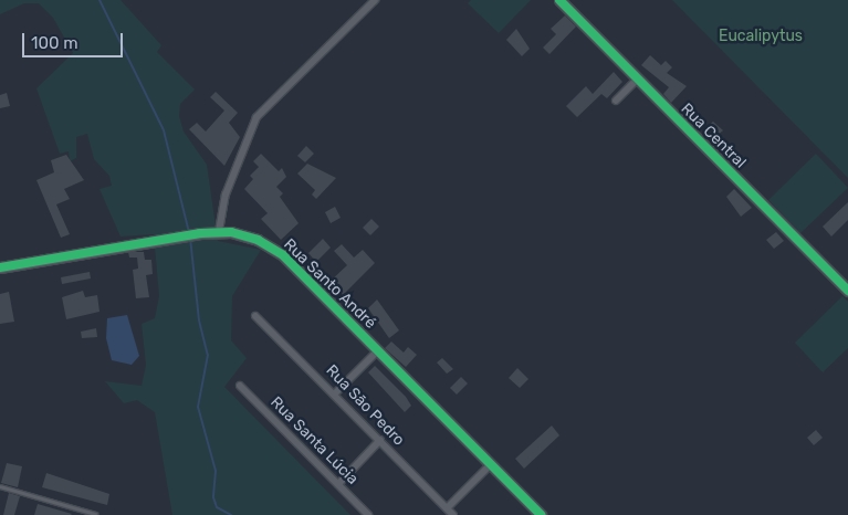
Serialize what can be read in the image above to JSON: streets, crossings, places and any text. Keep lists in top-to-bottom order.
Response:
{
  "streets": {
    "street": [
      "Rua Central",
      "Rua Santo André",
      "Rua São Pedro",
      "Rua Santa Lúcia"
    ]
  },
  "parks": ["Eucalipytus"],
  "scale_bar": "100 m"
}
